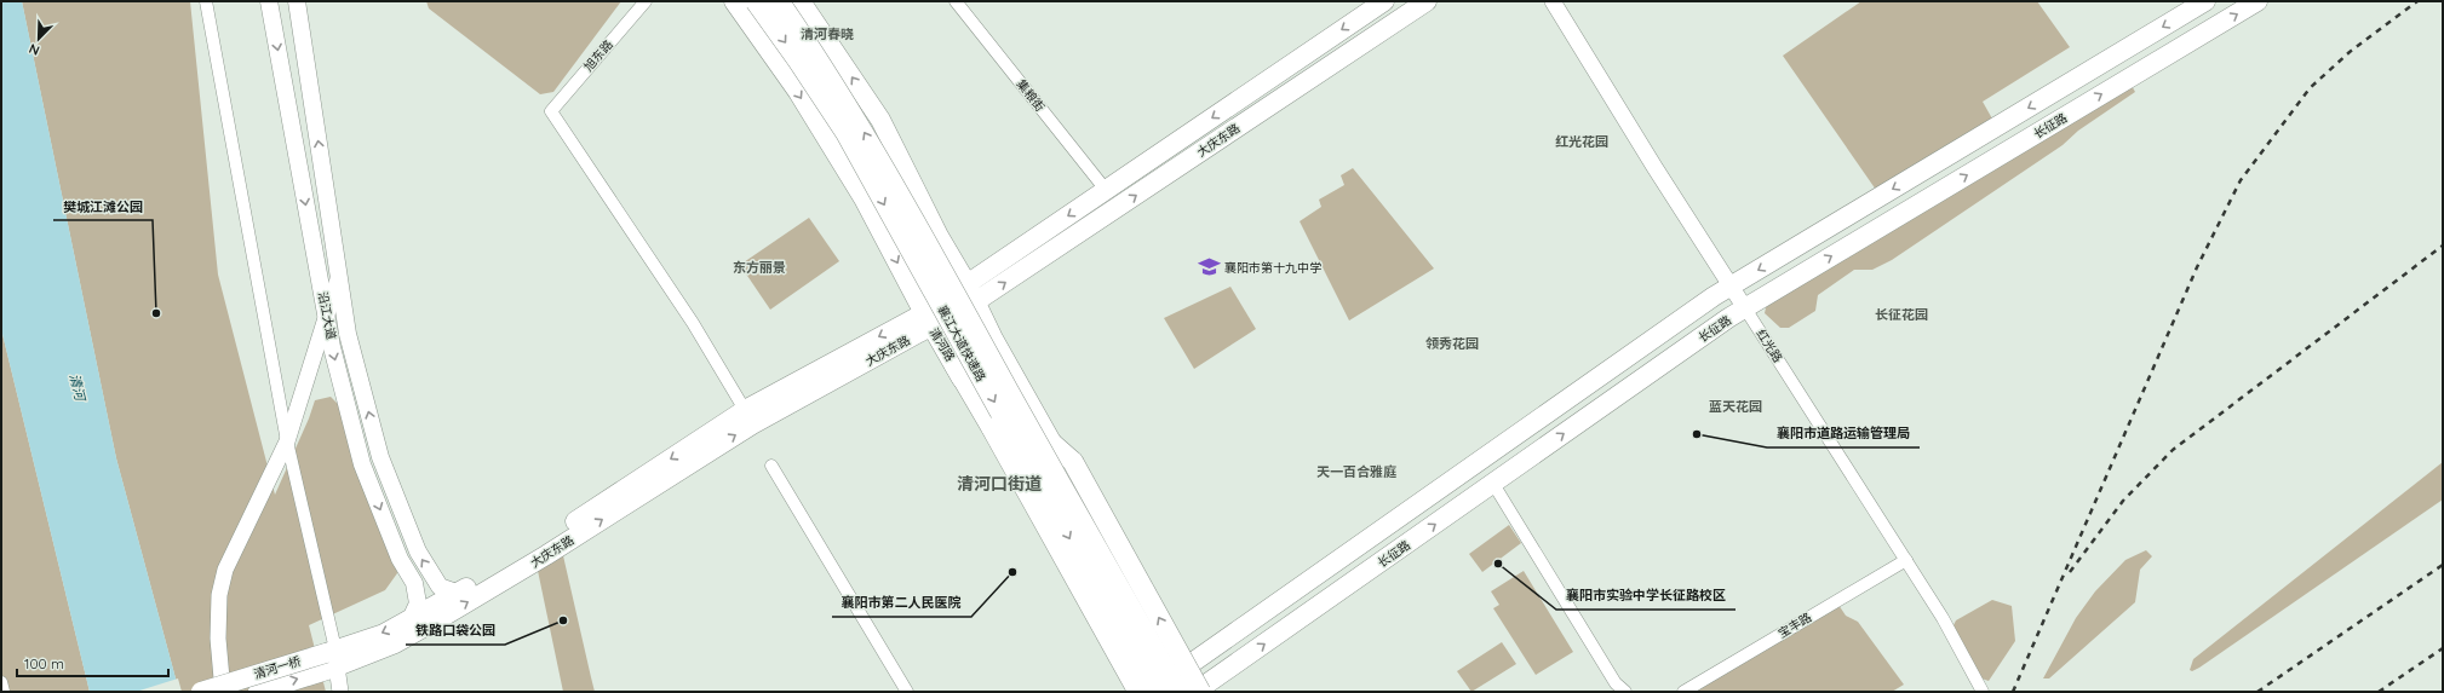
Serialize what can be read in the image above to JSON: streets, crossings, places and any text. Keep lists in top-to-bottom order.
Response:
{
  "streets": {
    "highway": ["襄江大道快速路"],
    "main road": [
      "长征路",
      "大庆东路",
      "沿江大道",
      "清河路",
      "清河一桥"
    ],
    "street": [
      "旭东路",
      "集粮街",
      "红光路",
      "宝丰路"
    ]
  },
  "crossings": [
    ["旭东路", "大庆东路"],
    ["集粮街", "大庆东路"],
    ["长征路", "红光路"],
    ["大庆东路", "沿江大道"],
    ["大庆东路", "清河路"],
    ["大庆东路", "清河一桥"],
    ["红光路", "宝丰路"]
  ],
  "districts": [
    "清河春晓",
    "红光花园",
    "东方丽景",
    "长征花园",
    "领秀花园",
    "蓝天花园",
    "天一百合雅庭",
    "清河口街道"
  ],
  "water": ["清河"],
  "places": {
    "school or university": ["襄阳市第十九中学"],
    "other": [
      "樊城江滩公园",
      "襄阳市道路运输管理局",
      "襄阳市实验中学长征路校区",
      "襄阳市第二人民医院",
      "铁路口袋公园"
    ]
  },
  "scale_bar": "100 m",
  "north": "bottom left"
}
